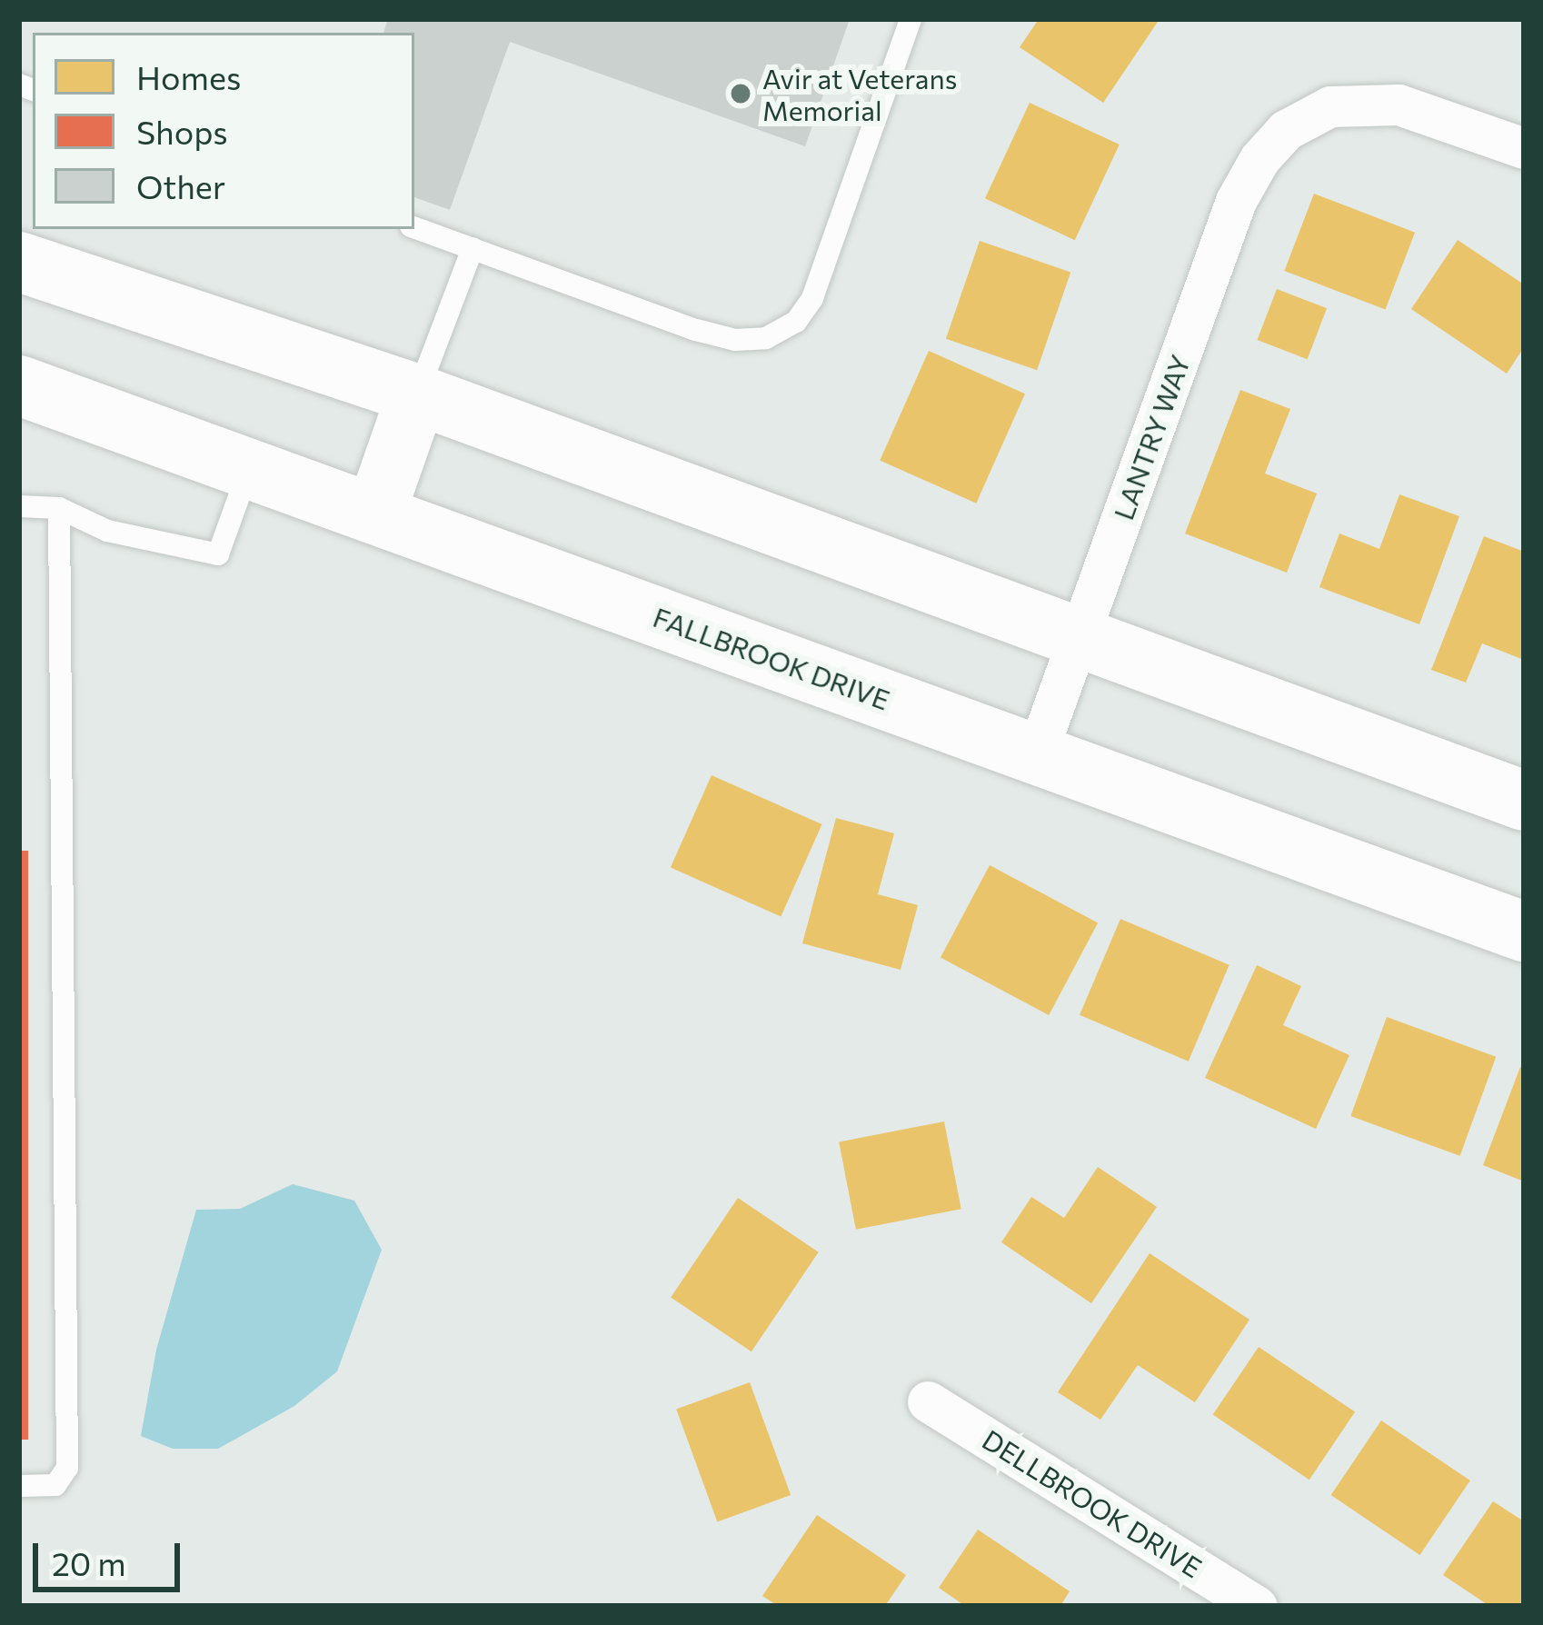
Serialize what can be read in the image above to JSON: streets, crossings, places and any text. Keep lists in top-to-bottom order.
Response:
{
  "streets": {
    "main road": ["FALLBROOK DRIVE"],
    "street": ["LANTRY WAY", "DELLBROOK DRIVE"]
  },
  "crossings": [
    ["LANTRY WAY", "FALLBROOK DRIVE"]
  ],
  "places": ["Avir at Veterans Memorial"],
  "legend": ["Homes", "Shops", "Other"],
  "scale_bar": "20 m"
}
